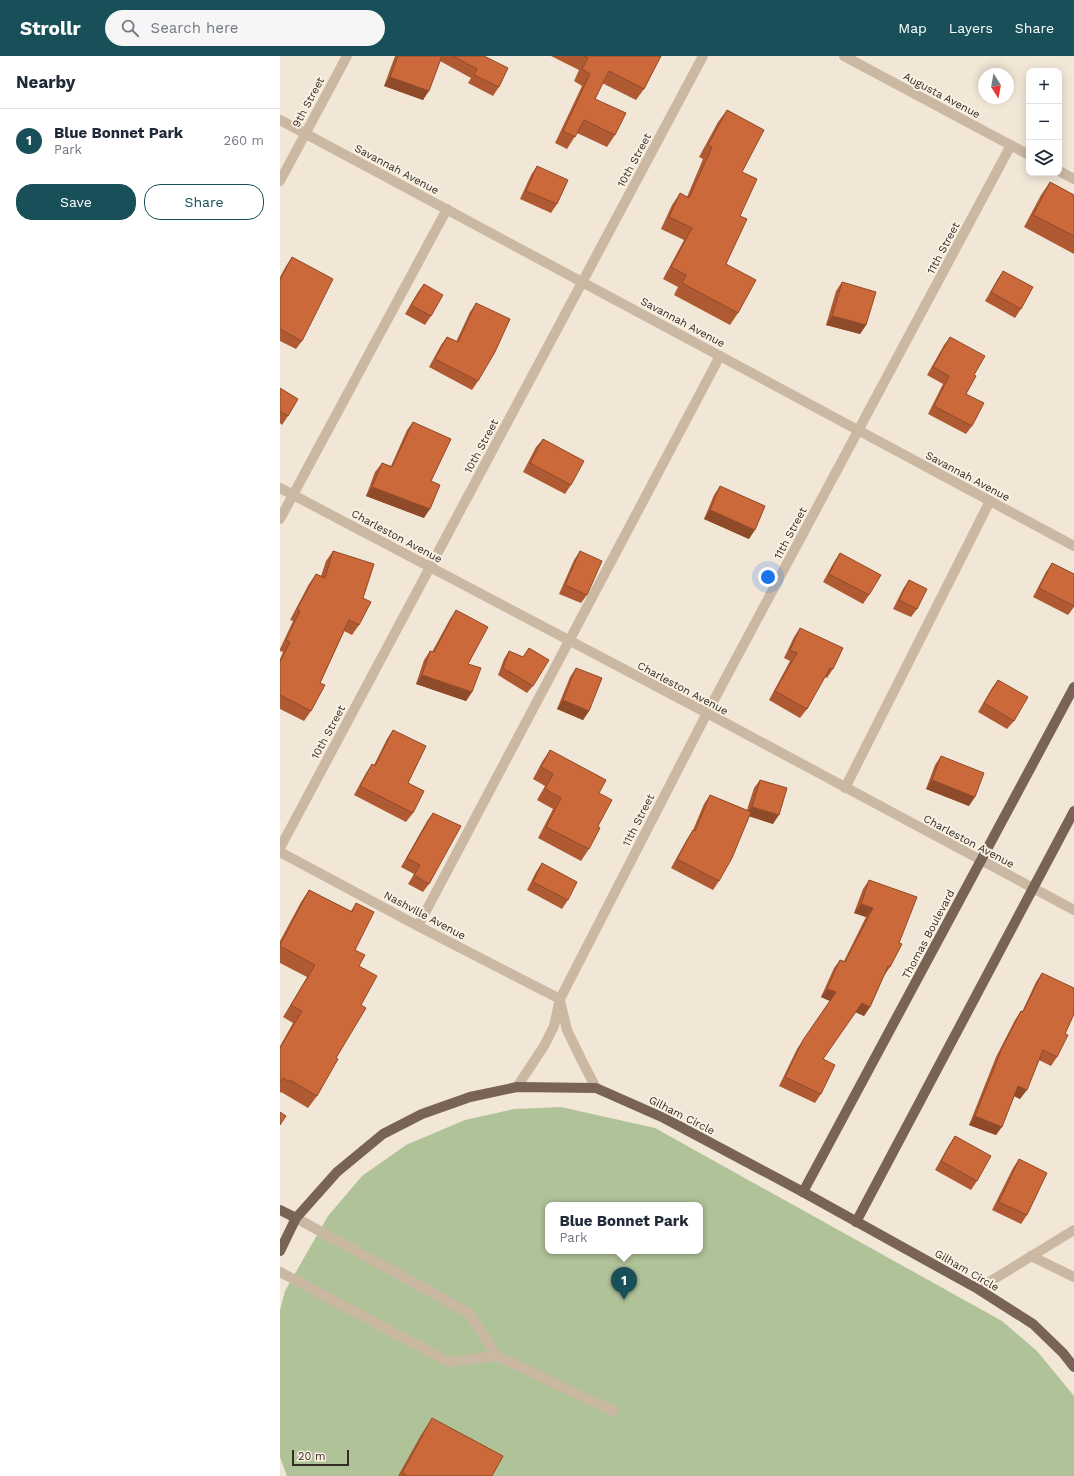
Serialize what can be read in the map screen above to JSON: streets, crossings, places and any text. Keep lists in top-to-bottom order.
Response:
{
  "streets": {
    "main road": ["Thomas Boulevard", "Gilham Circle"],
    "street": [
      "Augusta Avenue",
      "9th Street",
      "10th Street",
      "Savannah Avenue",
      "11th Street",
      "Charleston Avenue",
      "Nashville Avenue"
    ]
  },
  "crossings": [
    ["Augusta Avenue", "11th Street"],
    ["9th Street", "Savannah Avenue"],
    ["10th Street", "Savannah Avenue"],
    ["10th Street", "Charleston Avenue"],
    ["Savannah Avenue", "11th Street"],
    ["11th Street", "Charleston Avenue"],
    ["11th Street", "Nashville Avenue"],
    ["11th Street", "Gilham Circle"],
    ["Charleston Avenue", "Thomas Boulevard"],
    ["Thomas Boulevard", "Gilham Circle"]
  ],
  "scale_bar": "20 m",
  "north": "bottom",
  "page": {
    "header": "Strollr",
    "search": "Search here",
    "nav": ["Map", "Layers", "Share"],
    "heading": "Nearby",
    "map_buttons": ["+", "−"],
    "list": [
      {
        "mark": "1",
        "name": "Blue Bonnet Park",
        "note": "Park",
        "value": "260 m"
      }
    ],
    "buttons": ["Save", "Share"],
    "popup": ["Blue Bonnet Park", "Park"],
    "pins": "1",
    "scale": "20 m"
  }
}
